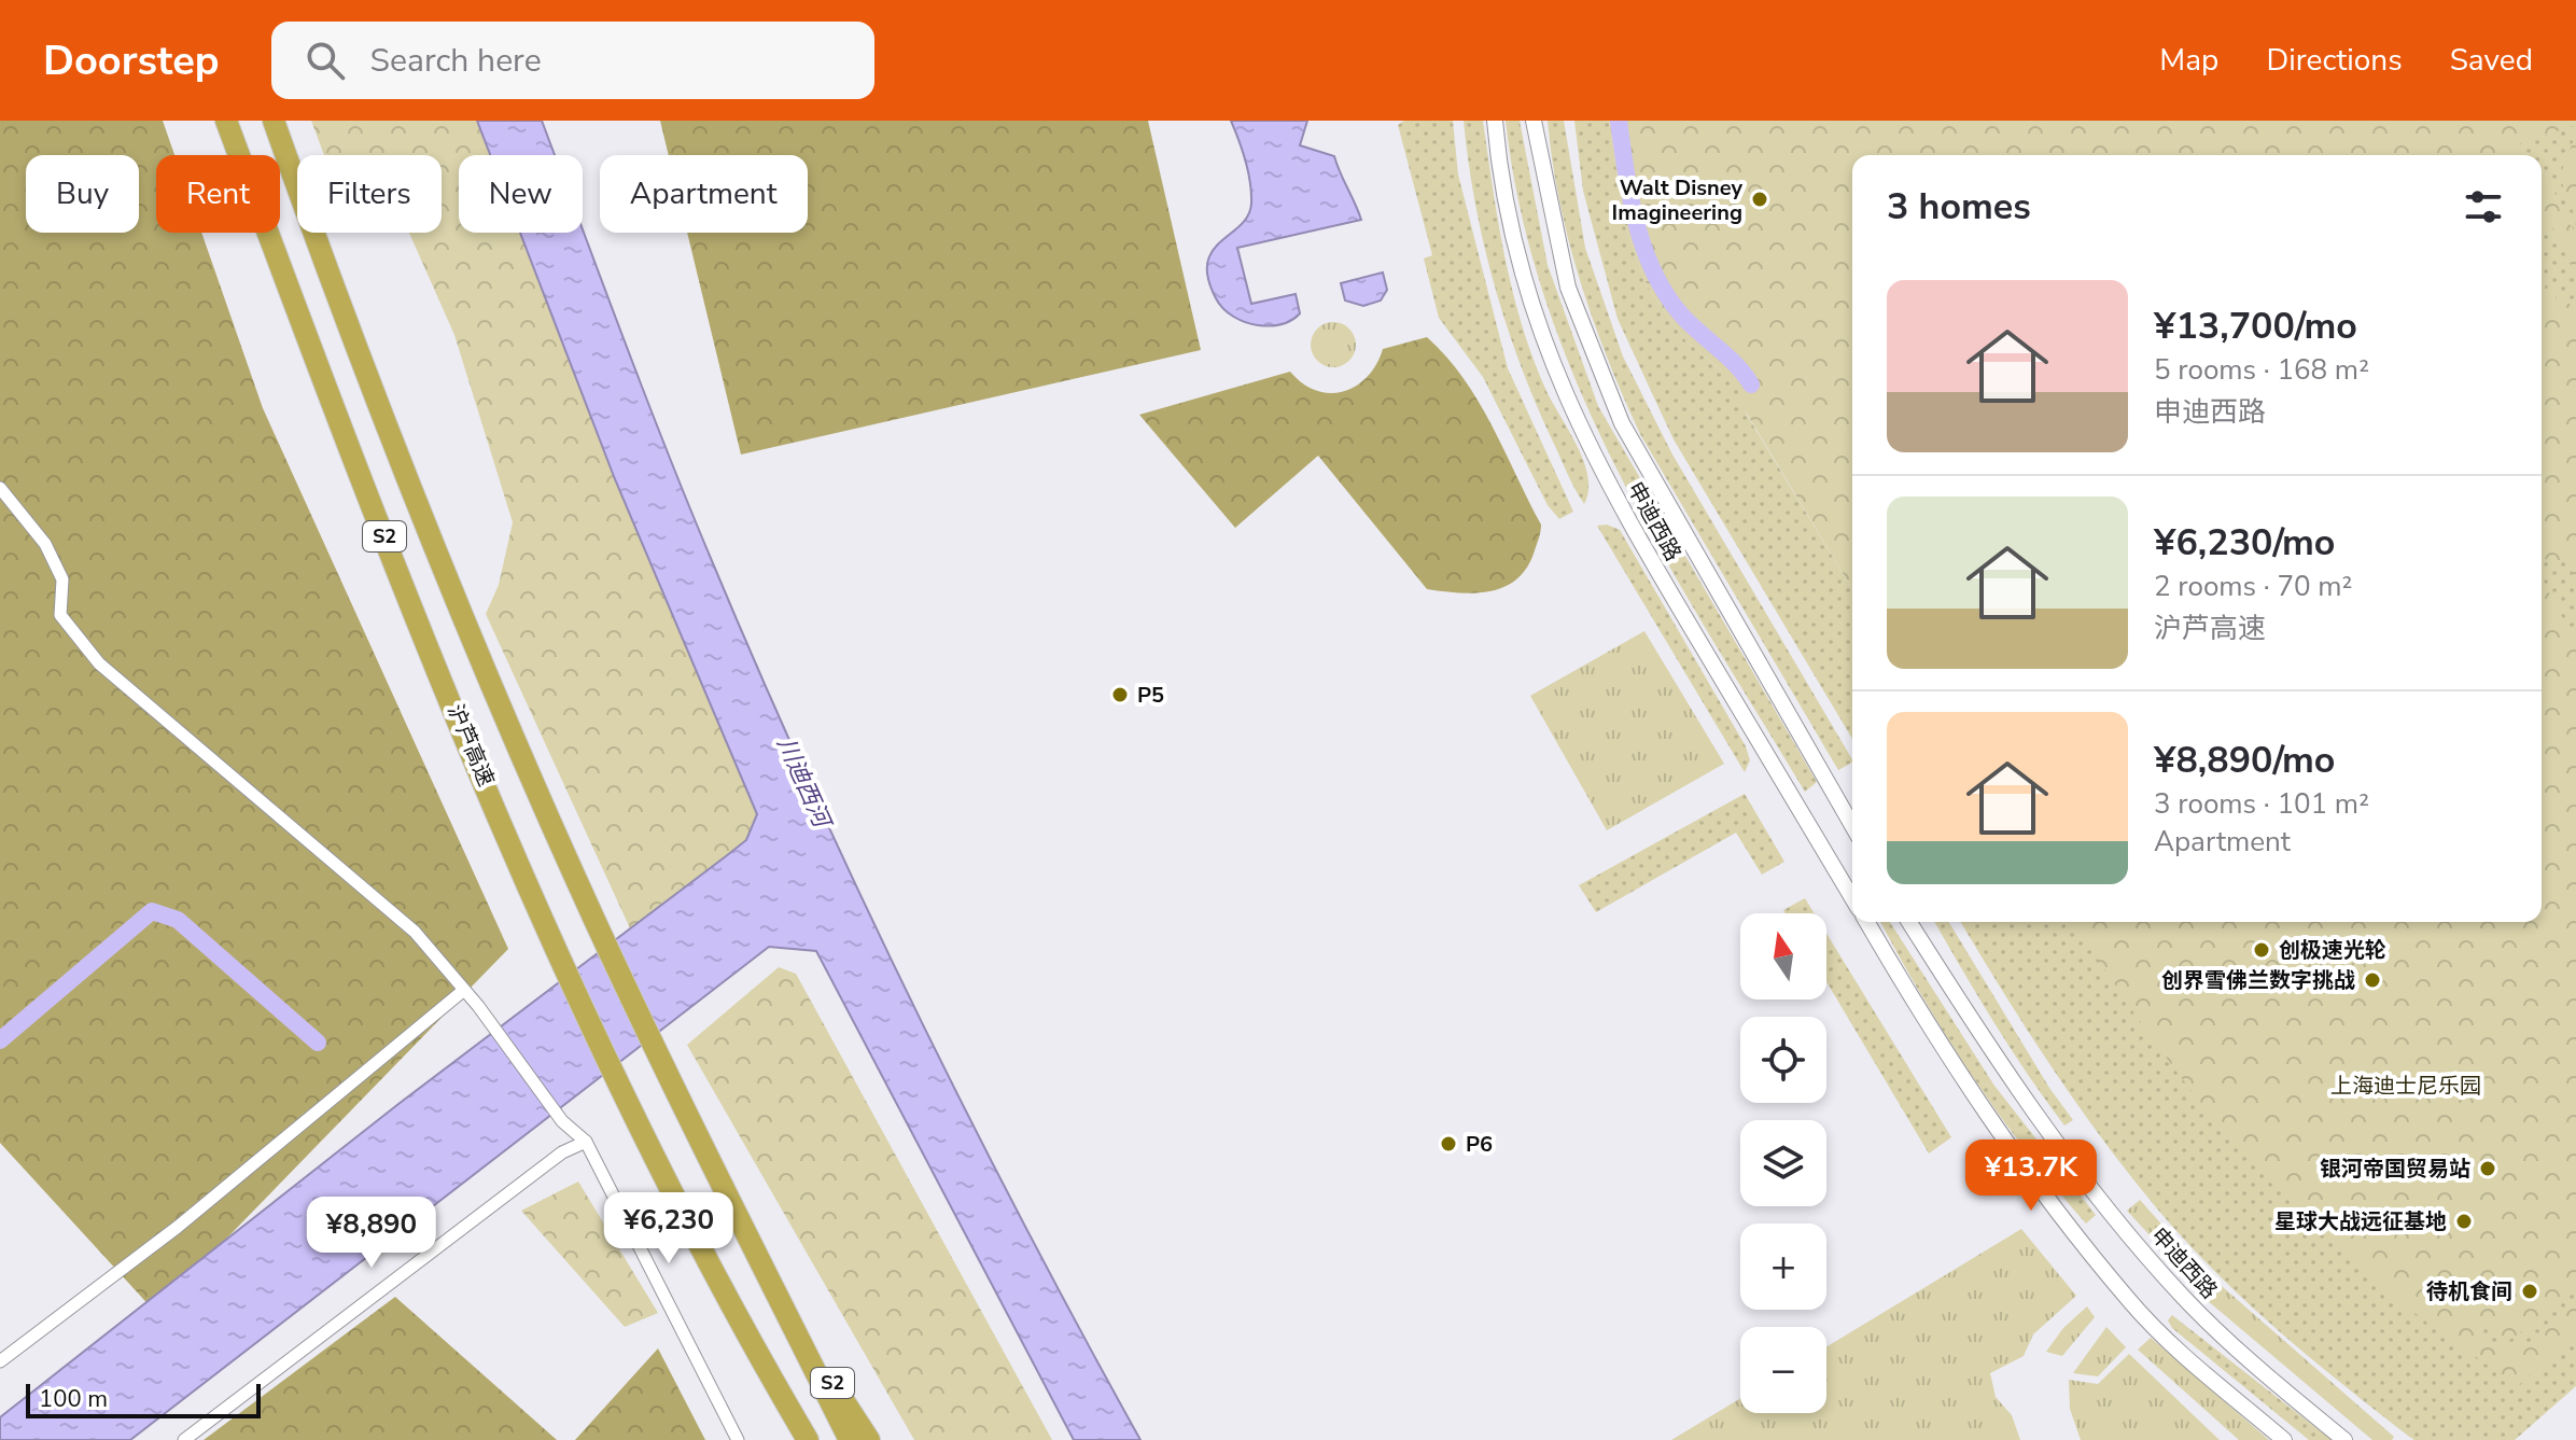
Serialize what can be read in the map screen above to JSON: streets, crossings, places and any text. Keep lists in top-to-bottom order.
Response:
{
  "streets": {
    "highway": ["S2", "沪芦高速"],
    "street": ["申迪西路"]
  },
  "water": ["川迪西河"],
  "parks": ["上海迪士尼乐园"],
  "places": [
    "Walt Disney Imagineering",
    "P5",
    "创极速光轮",
    "创界雪佛兰数字挑战",
    "P6",
    "银河帝国贸易站",
    "星球大战远征基地",
    "待机食间"
  ],
  "scale_bar": "100 m",
  "north": "top",
  "page": {
    "header": "Doorstep",
    "search": "Search here",
    "nav": ["Map", "Directions", "Saved"],
    "chip": [
      "Buy",
      "Rent",
      "Filters",
      "New",
      "Apartment"
    ],
    "heading": "3 homes",
    "list": [
      {
        "name": "¥13,700/mo",
        "note": "5 rooms · 168 m² · 申迪西路"
      },
      {
        "name": "¥6,230/mo",
        "note": "2 rooms · 70 m² · 沪芦高速"
      },
      {
        "name": "¥8,890/mo",
        "note": "3 rooms · 101 m² · Apartment"
      }
    ],
    "map_buttons": ["+", "−"],
    "price": ["¥13.7K", "¥6,230", "¥8,890"],
    "scale": "100 m"
  }
}
